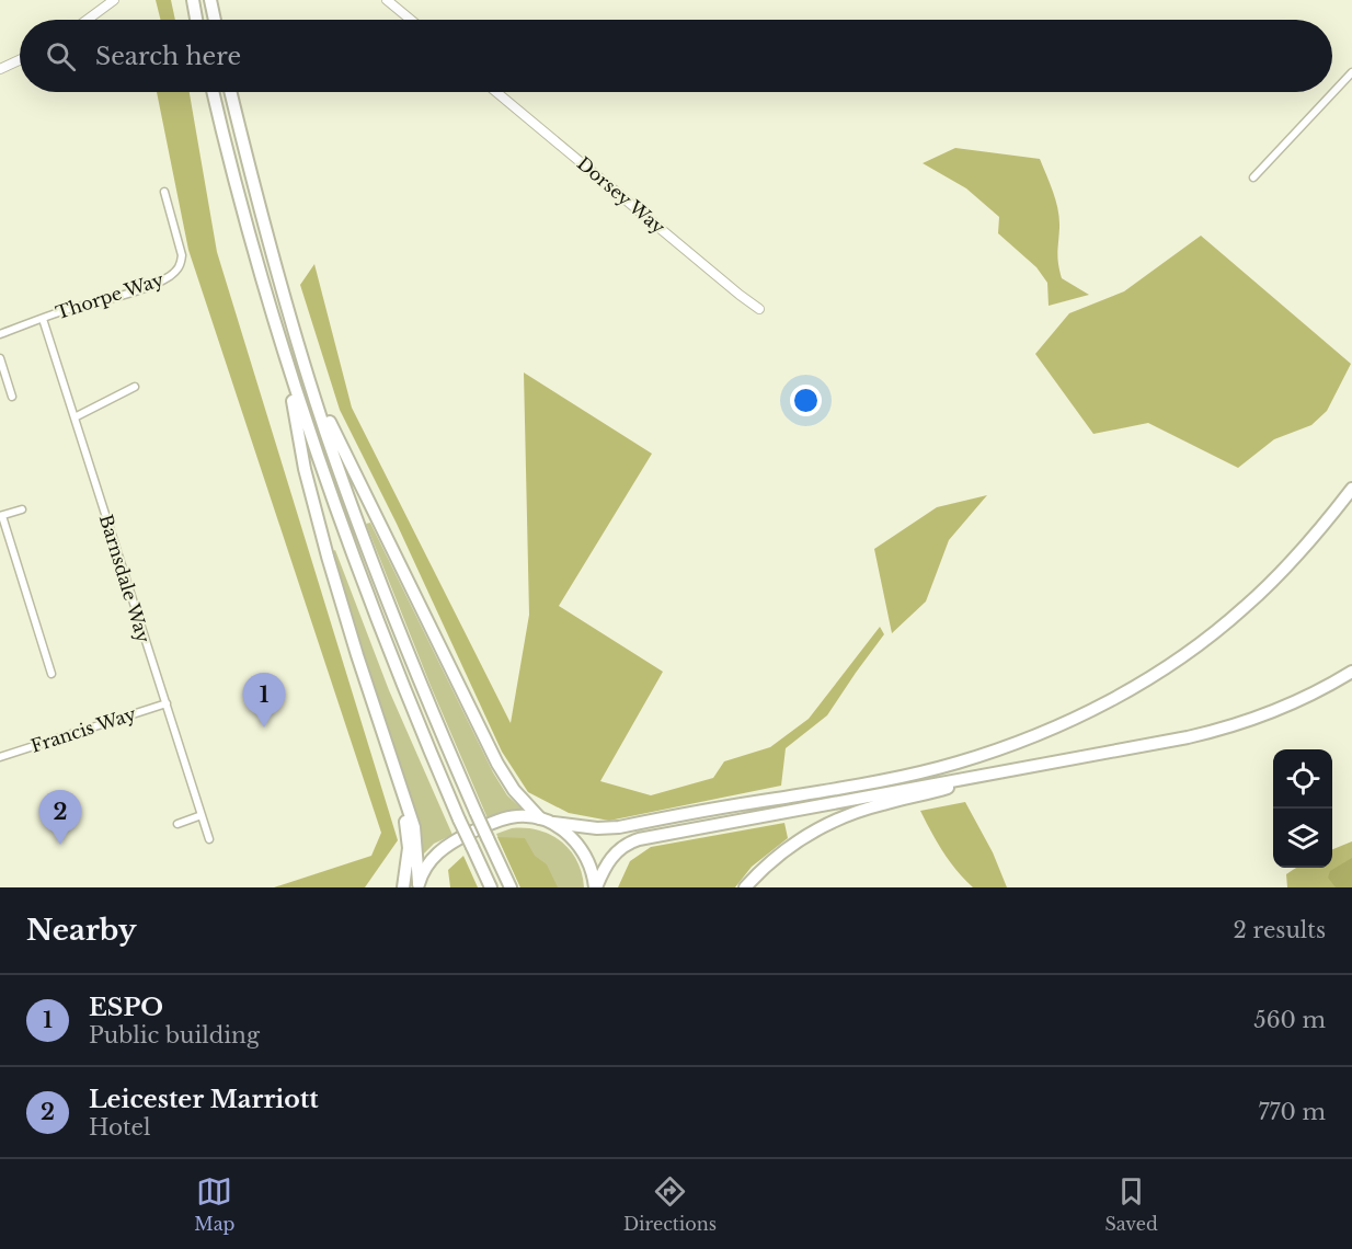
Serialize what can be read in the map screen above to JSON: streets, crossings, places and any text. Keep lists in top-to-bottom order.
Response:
{
  "streets": {
    "street": [
      "Dorsey Way",
      "Thorpe Way",
      "Barnsdale Way",
      "Francis Way"
    ]
  },
  "crossings": [
    ["Thorpe Way", "Barnsdale Way"],
    ["Barnsdale Way", "Francis Way"]
  ],
  "page": {
    "search": "Search here",
    "pins": ["1", "2"],
    "heading": ["Nearby", "2 results"],
    "list": [
      {
        "mark": "1",
        "name": "ESPO",
        "note": "Public building",
        "value": "560 m"
      },
      {
        "mark": "2",
        "name": "Leicester Marriott",
        "note": "Hotel",
        "value": "770 m"
      }
    ],
    "nav": ["Map", "Directions", "Saved"]
  }
}
